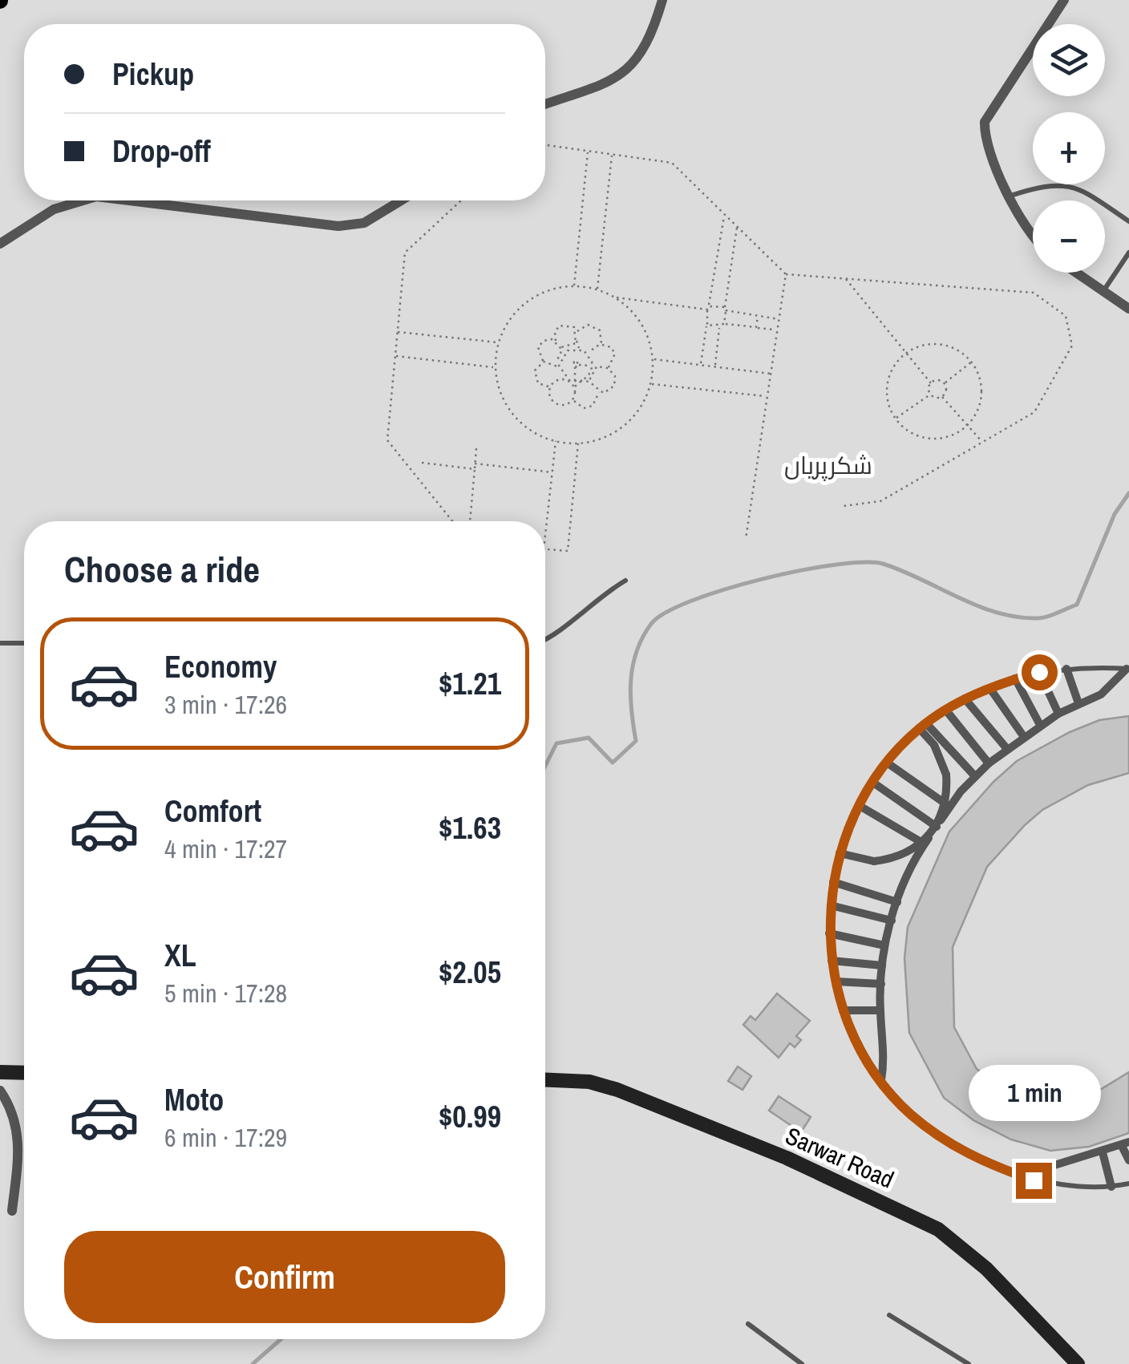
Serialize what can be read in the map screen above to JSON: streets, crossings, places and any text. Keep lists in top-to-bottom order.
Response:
{
  "streets": {
    "main road": ["Sarwar Road"]
  },
  "parks": ["شکرپریاں"],
  "page": {
    "map_buttons": ["+", "−"],
    "banner": ["Pickup", "Drop-off"],
    "heading": "Choose a ride",
    "list": [
      {
        "name": "Economy",
        "note": "3 min · 17:26",
        "value": "$1.21"
      },
      {
        "name": "Comfort",
        "note": "4 min · 17:27",
        "value": "$1.63"
      },
      {
        "name": "XL",
        "note": "5 min · 17:28",
        "value": "$2.05"
      },
      {
        "name": "Moto",
        "note": "6 min · 17:29",
        "value": "$0.99"
      }
    ],
    "bubble": "1 min",
    "buttons": "Confirm"
  }
}
